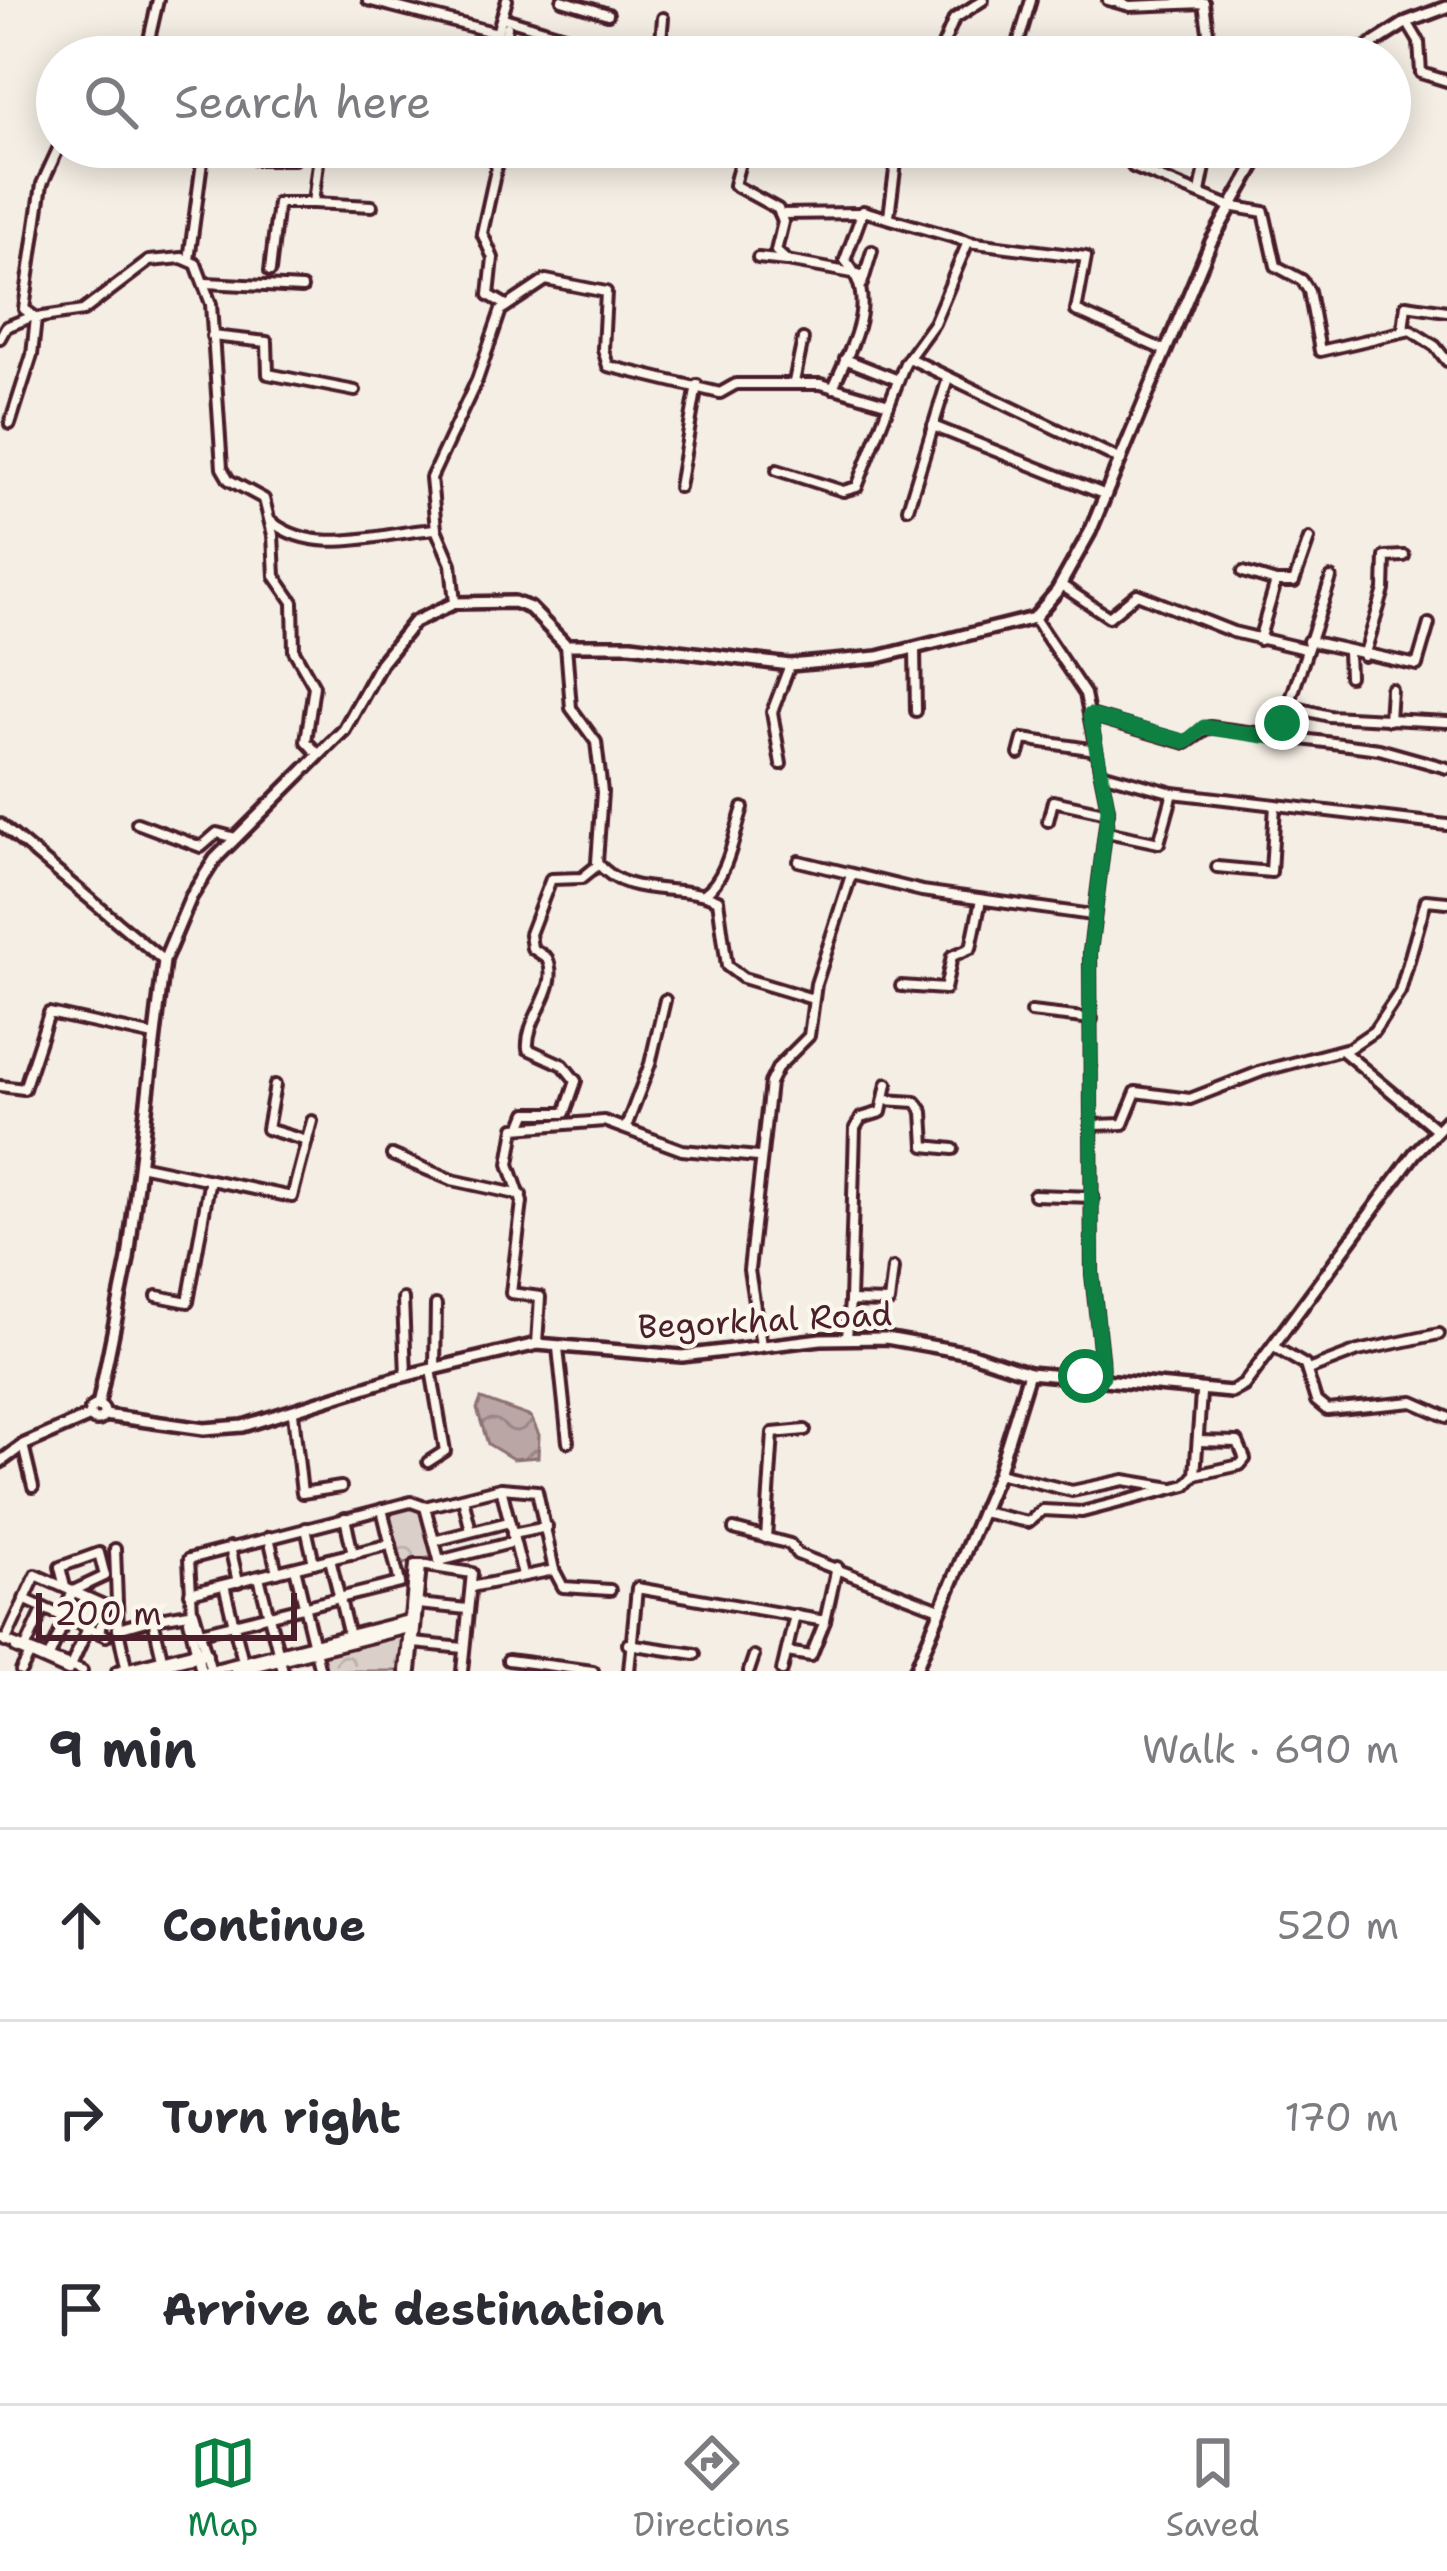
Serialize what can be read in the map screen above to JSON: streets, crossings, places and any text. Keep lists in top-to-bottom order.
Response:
{
  "streets": {
    "street": ["Begorkhal Road"]
  },
  "scale_bar": "200 m",
  "page": {
    "search": "Search here",
    "scale": "200 m",
    "heading": ["9 min", "Walk · 690 m"],
    "list": [
      ["Continue", "520 m"],
      ["Turn right", "170 m"],
      "Arrive at destination"
    ],
    "nav": ["Map", "Directions", "Saved"]
  }
}
